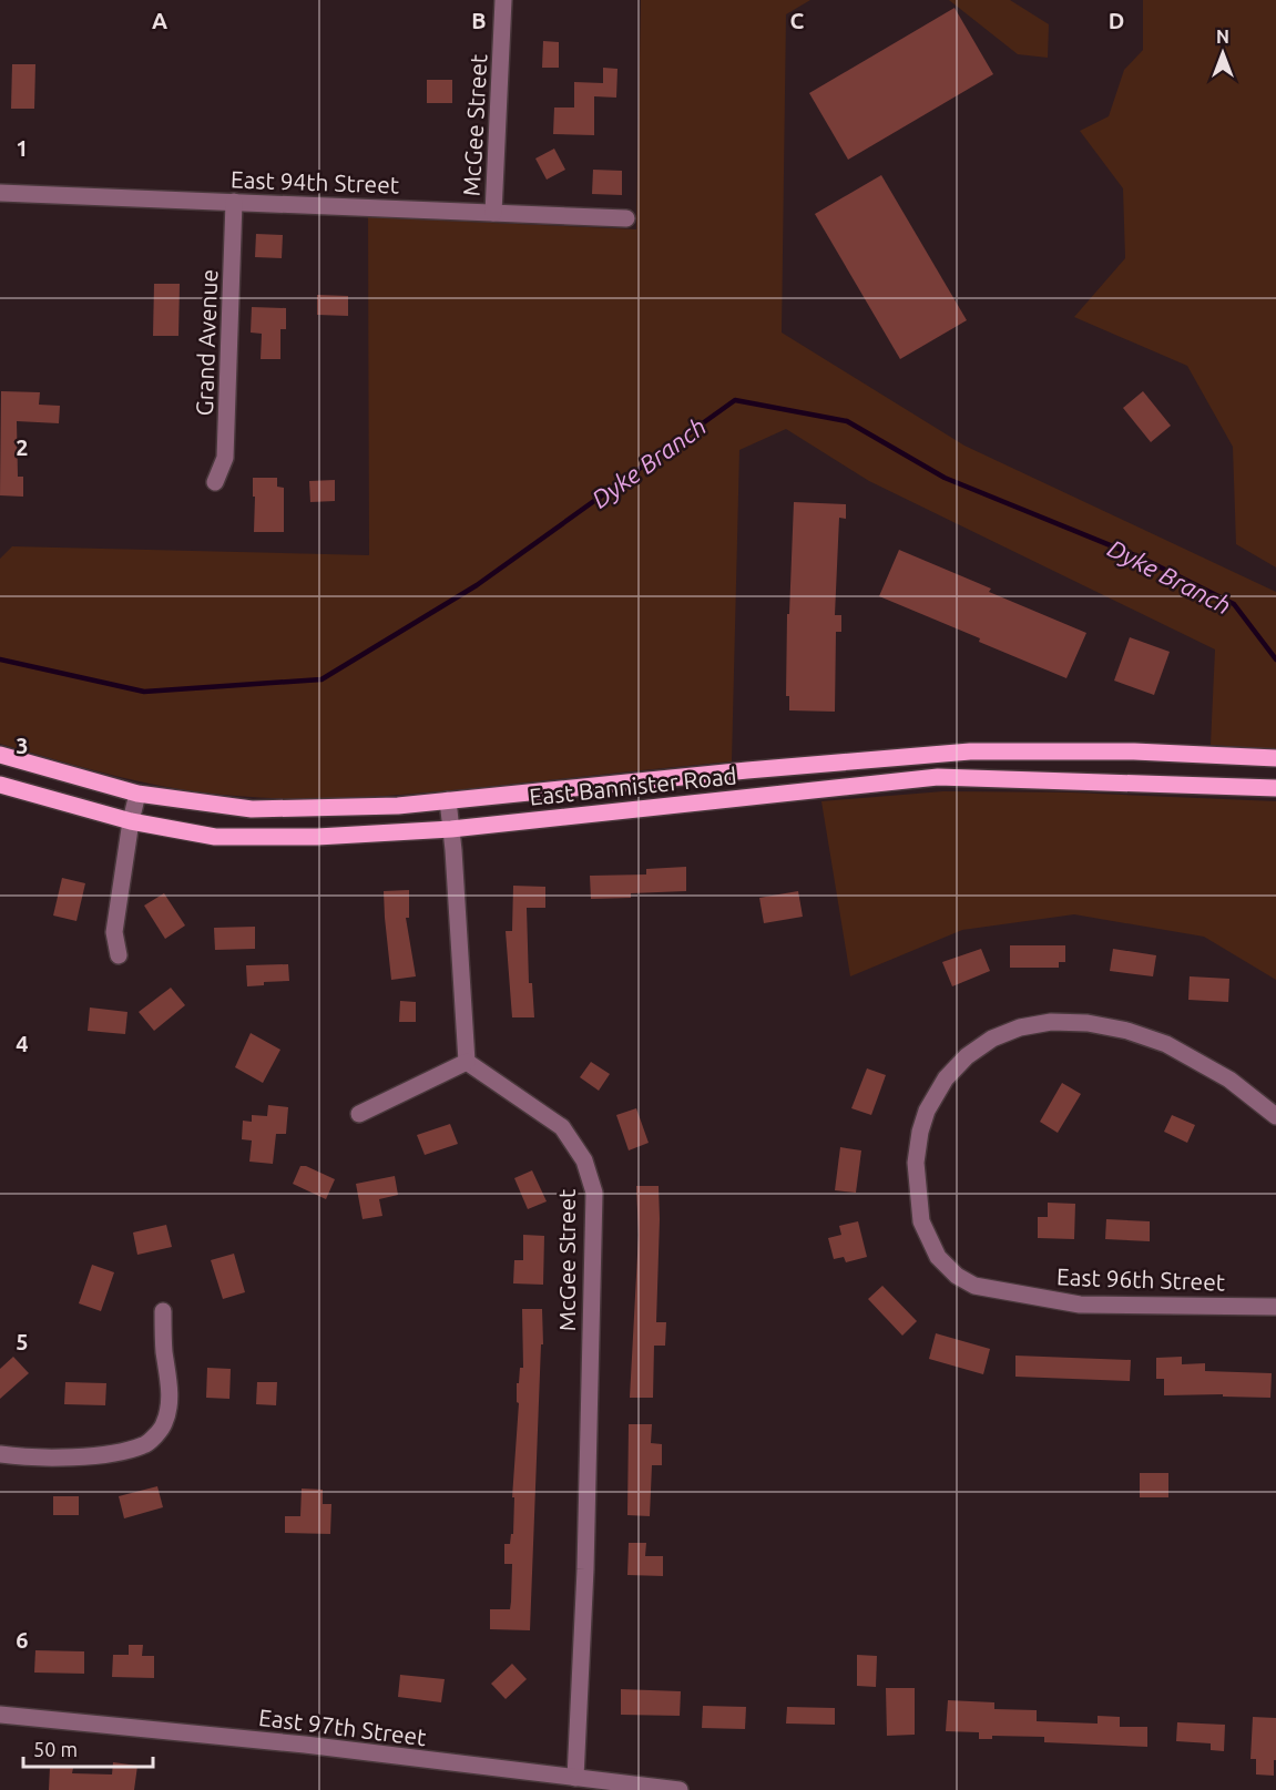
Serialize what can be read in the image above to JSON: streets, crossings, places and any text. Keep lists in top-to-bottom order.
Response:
{
  "streets": {
    "main road": ["East Bannister Road"],
    "street": [
      "McGee Street",
      "East 94th Street",
      "Grand Avenue",
      "East 96th Street",
      "East 97th Street"
    ]
  },
  "crossings": [
    ["McGee Street", "East 94th Street"],
    ["McGee Street", "East 97th Street"],
    ["East 94th Street", "Grand Avenue"]
  ],
  "water": ["Dyke Branch"],
  "scale_bar": "50 m",
  "north": "top",
  "grid": {
    "columns": [
      "A",
      "B",
      "C",
      "D"
    ],
    "rows": [
      "1",
      "2",
      "3",
      "4",
      "5",
      "6"
    ]
  }
}
